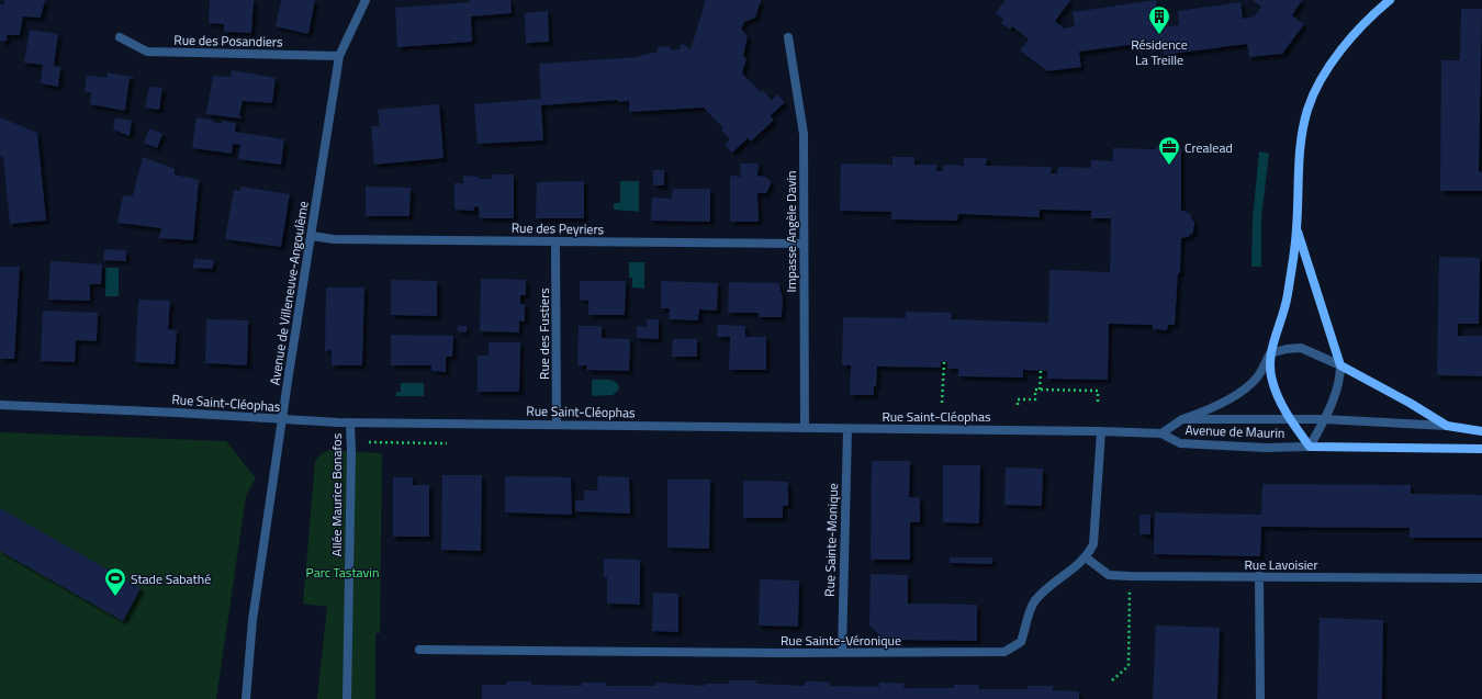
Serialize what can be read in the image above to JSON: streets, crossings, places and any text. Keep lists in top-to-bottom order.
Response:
{
  "streets": {
    "street": [
      "Rue des Posandiers",
      "Rue des Peyriers",
      "Impasse Angèle Davin",
      "Avenue de Villeneuve-Angoulème",
      "Rue des Fustiers",
      "Rue Saint-Cléophas",
      "Avenue de Maurin",
      "Allée Maurice Bonafos",
      "Rue Sainte-Monique",
      "Rue Lavoisier",
      "Rue Sainte-Véronique"
    ]
  },
  "crossings": [
    ["Rue des Posandiers", "Avenue de Villeneuve-Angoulème"],
    ["Rue des Peyriers", "Impasse Angèle Davin"],
    ["Rue des Peyriers", "Avenue de Villeneuve-Angoulème"],
    ["Rue des Peyriers", "Rue des Fustiers"],
    ["Impasse Angèle Davin", "Rue Saint-Cléophas"],
    ["Avenue de Villeneuve-Angoulème", "Rue Saint-Cléophas"],
    ["Rue des Fustiers", "Rue Saint-Cléophas"],
    ["Rue Saint-Cléophas", "Avenue de Maurin"],
    ["Rue Saint-Cléophas", "Allée Maurice Bonafos"],
    ["Rue Saint-Cléophas", "Rue Sainte-Monique"],
    ["Rue Saint-Cléophas", "Rue Sainte-Véronique"],
    ["Rue Sainte-Monique", "Rue Sainte-Véronique"],
    ["Rue Lavoisier", "Rue Sainte-Véronique"]
  ],
  "parks": ["Parc Tastavin"],
  "places": {
    "building": ["Résidence La Treille"],
    "office": ["Crealead"],
    "sports": ["Stade Sabathé"]
  }
}
